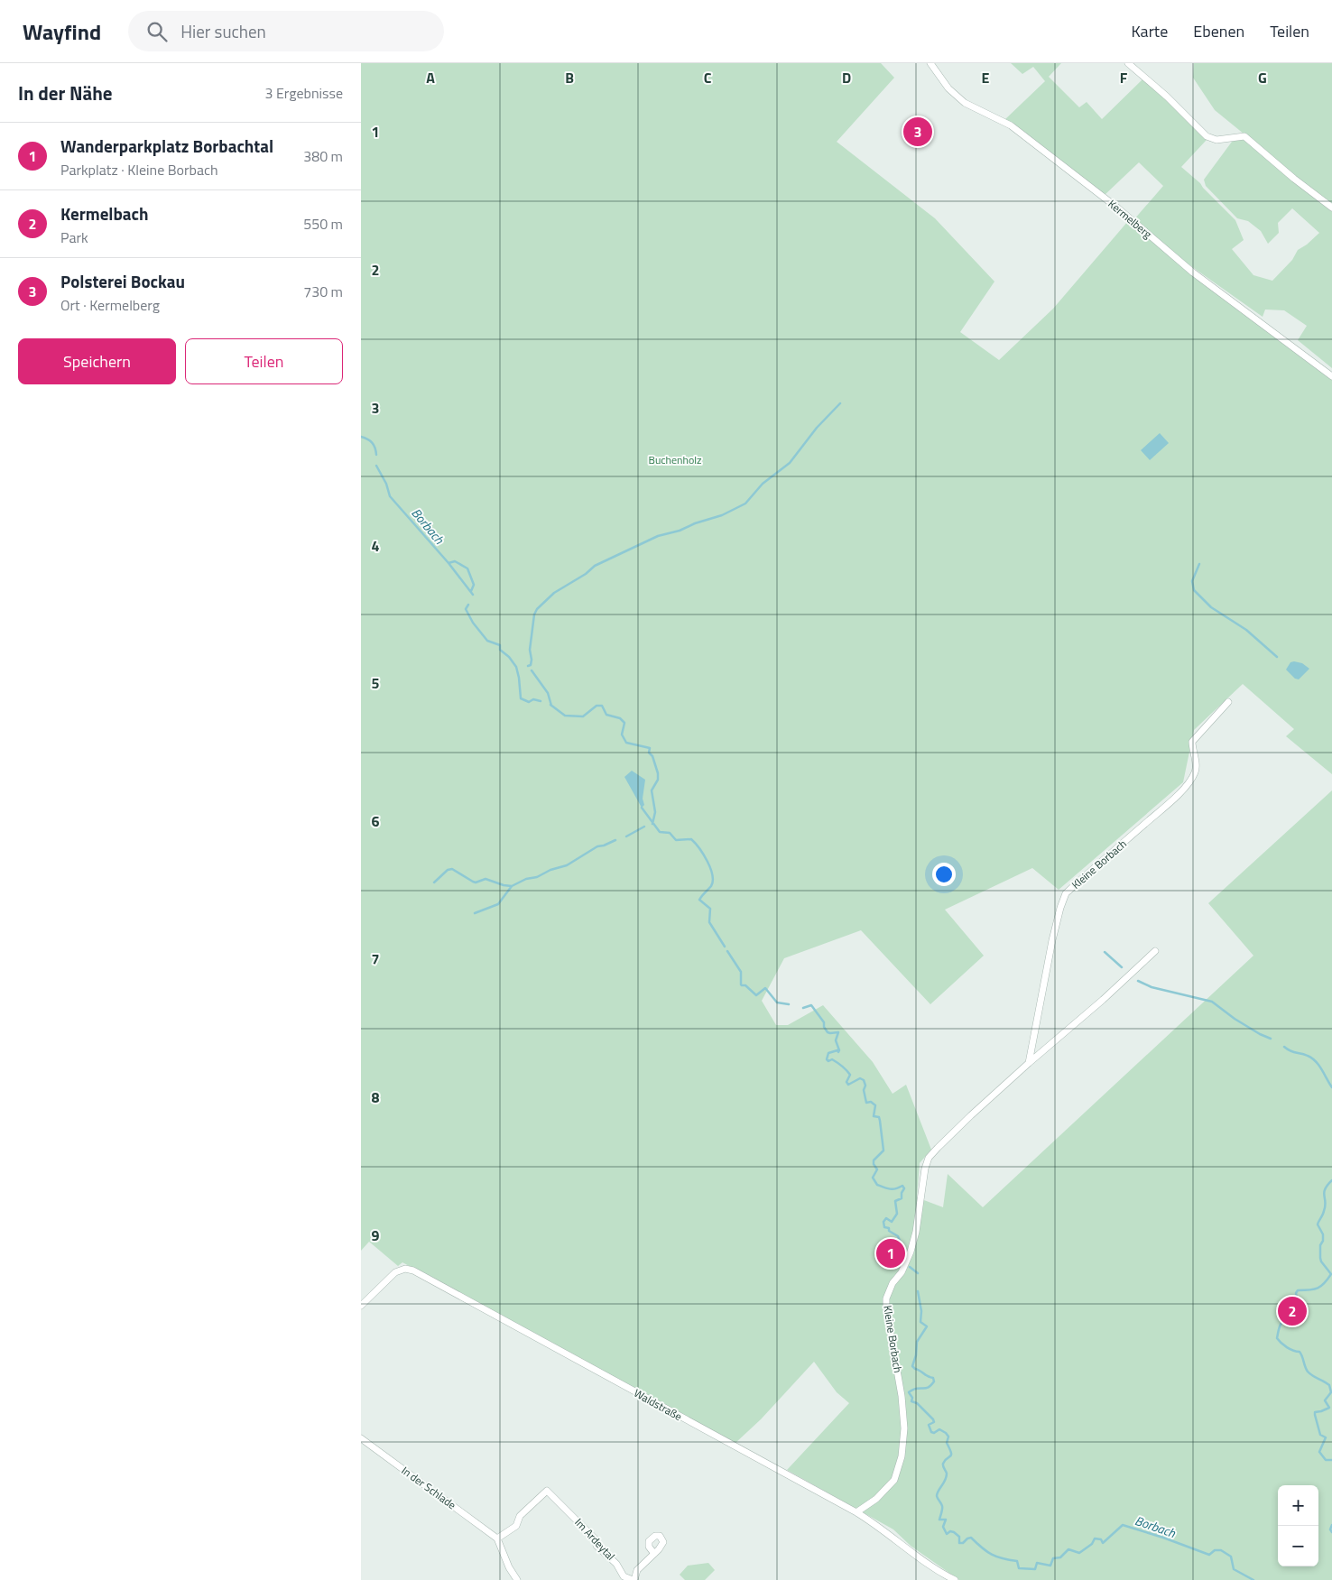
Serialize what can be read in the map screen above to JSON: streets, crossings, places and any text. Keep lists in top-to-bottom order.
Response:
{
  "streets": {
    "street": [
      "Kermelberg",
      "Kleine Borbach",
      "Waldstraße",
      "In der Schlade",
      "Im Ardeytal"
    ]
  },
  "crossings": [
    ["Kleine Borbach", "Waldstraße"],
    ["In der Schlade", "Im Ardeytal"]
  ],
  "water": ["Borbach"],
  "parks": ["Buchenholz"],
  "page": {
    "header": "Wayfind",
    "search": "Hier suchen",
    "nav": ["Karte", "Ebenen", "Teilen"],
    "heading": ["In der Nähe", "3 Ergebnisse"],
    "pins": ["3", "1", "2"],
    "list": [
      {
        "mark": "1",
        "name": "Wanderparkplatz Borbachtal",
        "note": "Parkplatz · Kleine Borbach",
        "value": "380 m"
      },
      {
        "mark": "2",
        "name": "Kermelbach",
        "note": "Park",
        "value": "550 m"
      },
      {
        "mark": "3",
        "name": "Polsterei Bockau",
        "note": "Ort · Kermelberg",
        "value": "730 m"
      }
    ],
    "buttons": ["Speichern", "Teilen"],
    "map_buttons": ["+", "−"]
  },
  "grid": {
    "columns": [
      "A",
      "B",
      "C",
      "D",
      "E",
      "F",
      "G"
    ],
    "rows": [
      "1",
      "2",
      "3",
      "4",
      "5",
      "6",
      "7",
      "8",
      "9"
    ]
  }
}
